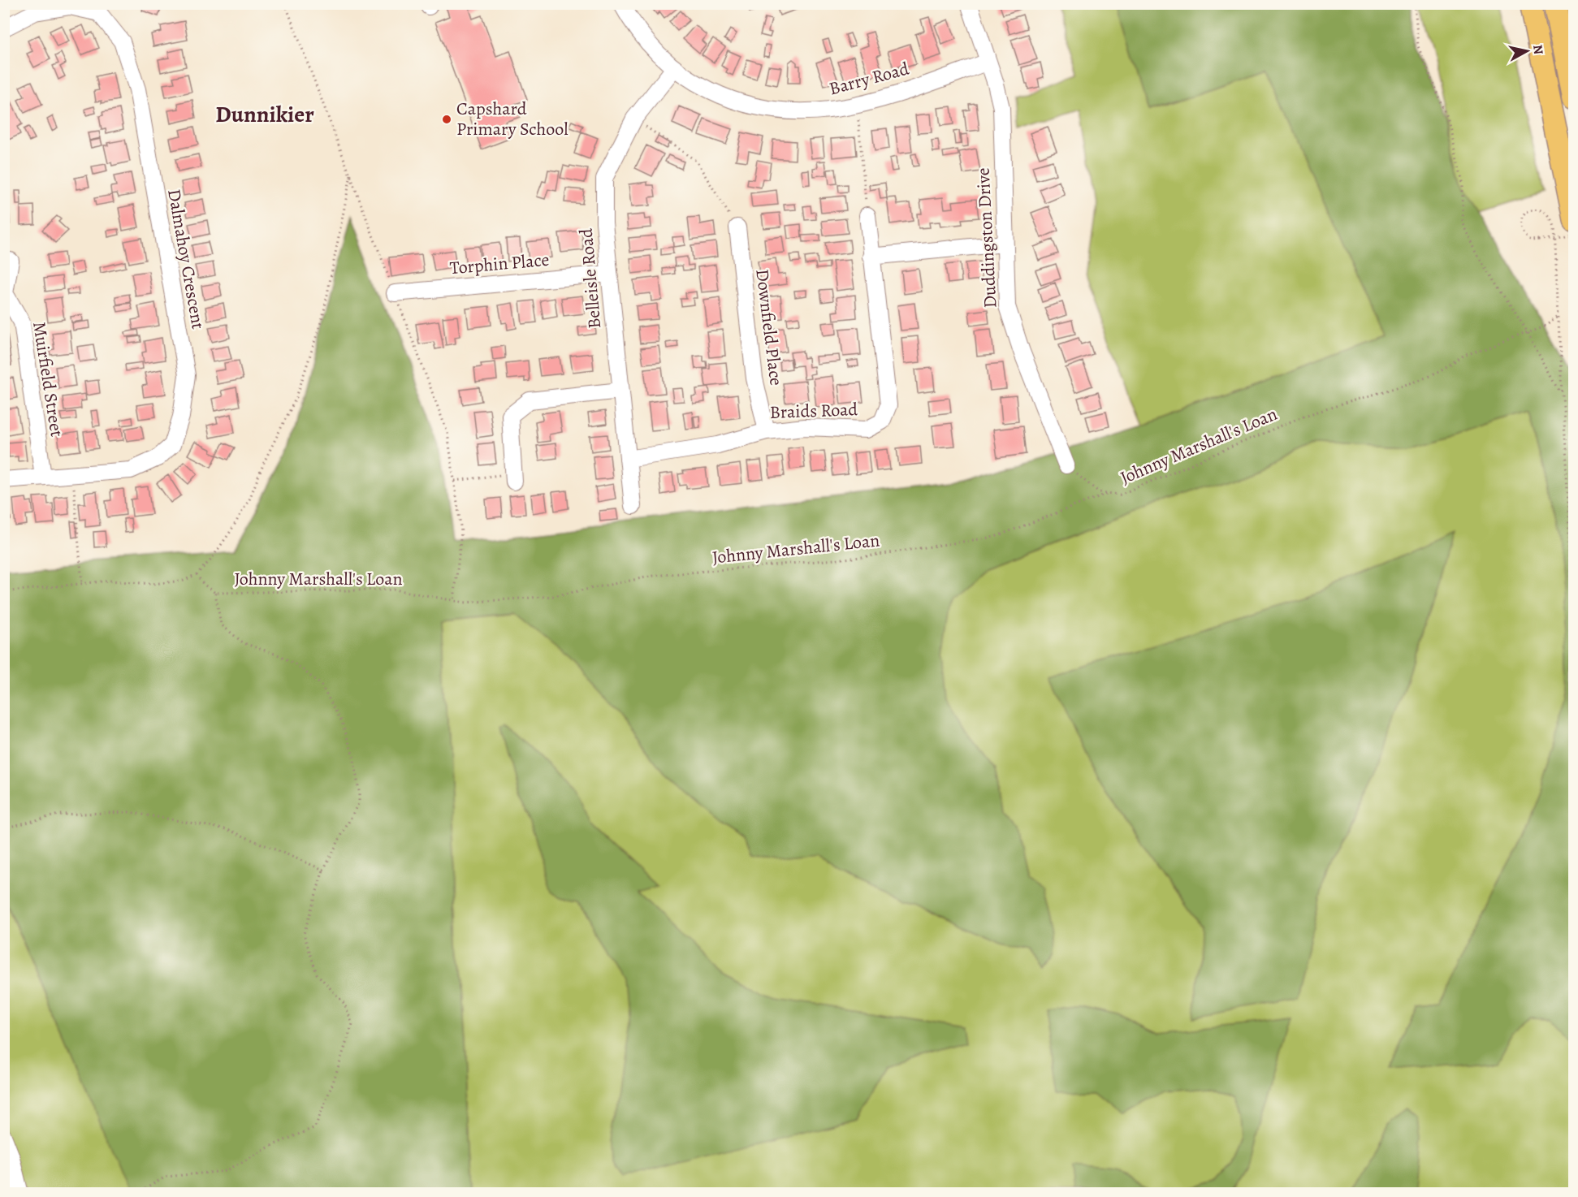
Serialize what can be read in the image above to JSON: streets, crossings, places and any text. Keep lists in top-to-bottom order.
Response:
{
  "streets": {
    "street": [
      "Barry Road",
      "Duddingston Drive",
      "Dalmahoy Crescent",
      "Torphin Place",
      "Belleisle Road",
      "Downfield Place",
      "Muirfield Street",
      "Braids Road"
    ],
    "path": ["Johnny Marshall's Loan"]
  },
  "crossings": [
    ["Barry Road", "Duddingston Drive"],
    ["Barry Road", "Belleisle Road"],
    ["Dalmahoy Crescent", "Muirfield Street"],
    ["Torphin Place", "Belleisle Road"],
    ["Belleisle Road", "Braids Road"],
    ["Downfield Place", "Braids Road"]
  ],
  "districts": ["Dunnikier"],
  "places": ["Capshard Primary School"],
  "north": "right"
}
